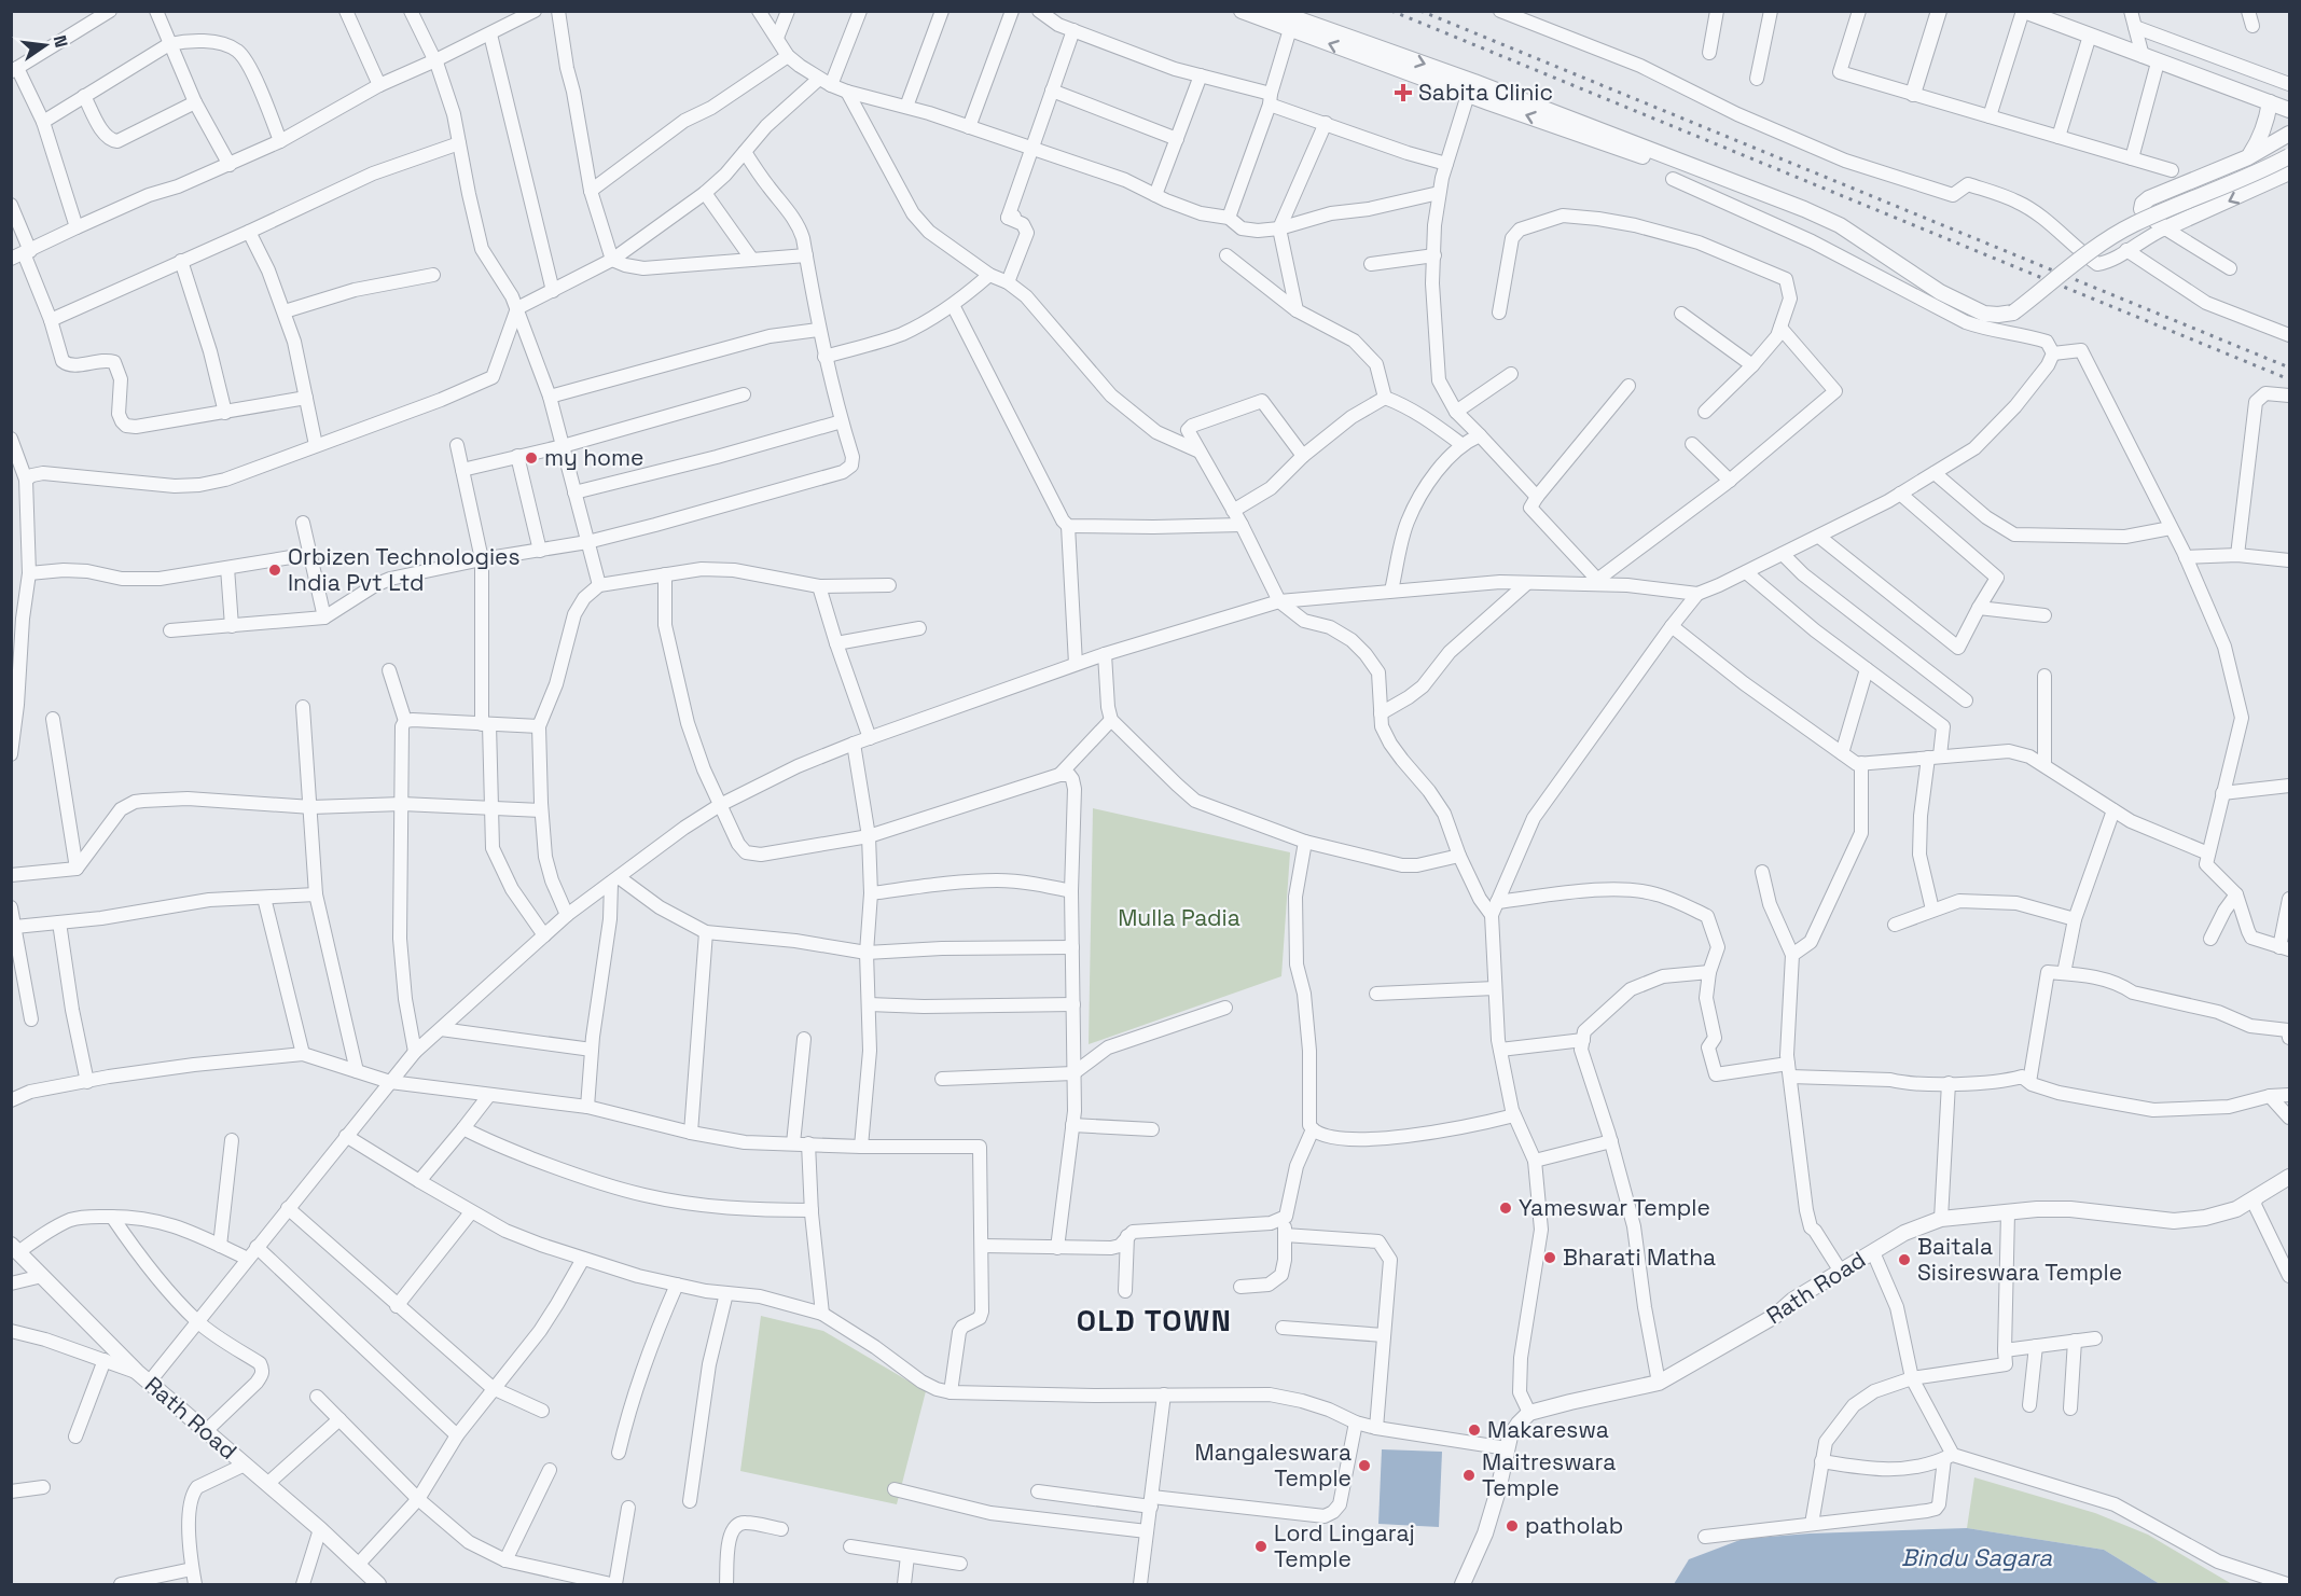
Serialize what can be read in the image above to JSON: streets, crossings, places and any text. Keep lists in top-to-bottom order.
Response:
{
  "streets": {
    "street": ["Rath Road"]
  },
  "districts": ["OLD TOWN"],
  "water": ["Bindu Sagara"],
  "parks": ["Mulla Padia"],
  "places": {
    "health": ["Sabita Clinic"],
    "other": [
      "my home",
      "Orbizen Technologies India Pvt Ltd",
      "Yameswar Temple",
      "Bharati Matha",
      "Baitala Sisireswara Temple",
      "Makareswa",
      "Mangaleswara Temple",
      "Maitreswara Temple",
      "patholab",
      "Lord Lingaraj Temple"
    ]
  },
  "north": "right"
}
